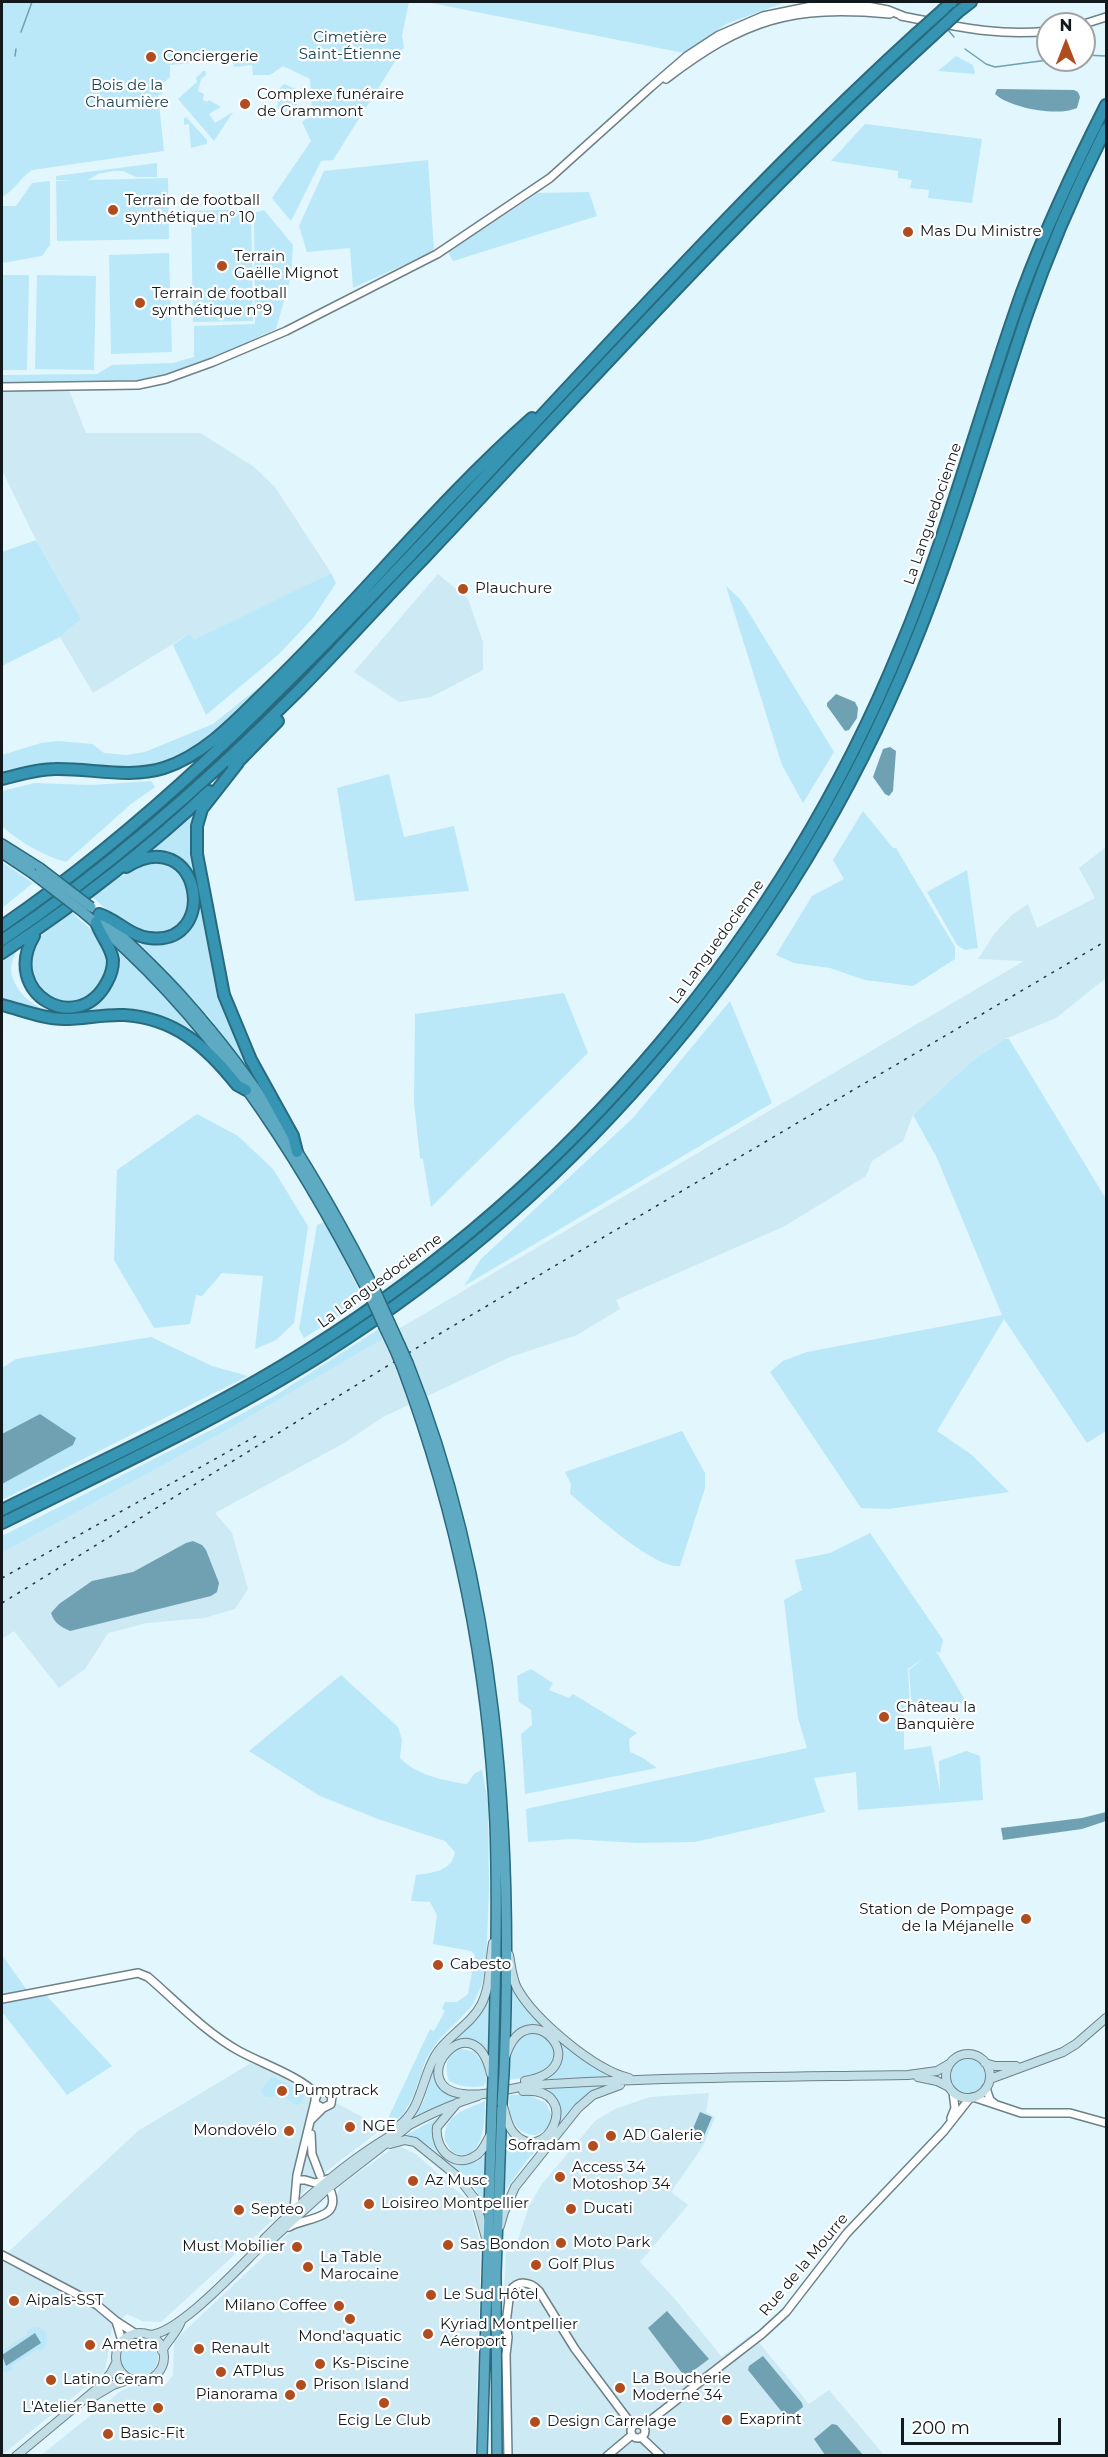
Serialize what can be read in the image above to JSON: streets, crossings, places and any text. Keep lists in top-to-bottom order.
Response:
{
  "streets": {
    "highway": ["La Languedocienne"],
    "street": ["Rue de la Mourre"]
  },
  "parks": ["Cimetière Saint-Étienne", "Bois de la Chaumière"],
  "places": [
    "Conciergerie",
    "Complexe funéraire de Grammont",
    "Terrain de football synthétique n° 10",
    "Mas Du Ministre",
    "Terrain Gaëlle Mignot",
    "Terrain de football synthétique n°9",
    "Plauchure",
    "Château la Banquière",
    "Station de Pompage de la Méjanelle",
    "Cabesto",
    "Pumptrack",
    "NGE",
    "Mondovélo",
    "AD Galerie",
    "Sofradam",
    "Access 34 Motoshop 34",
    "Az Musc",
    "Loisireo Montpellier",
    "Ducati",
    "Septeo",
    "Moto Park",
    "Sas Bondon",
    "Must Mobilier",
    "Golf Plus",
    "La Table Marocaine",
    "Le Sud Hôtel",
    "Aipals-SST",
    "Milano Coffee",
    "Mond'aquatic",
    "Kyriad Montpellier Aéroport",
    "Ametra",
    "Renault",
    "Ks-Piscine",
    "ATPlus",
    "Latino Ceram",
    "Prison Island",
    "La Boucherie Moderne 34",
    "Pianorama",
    "Ecig Le Club",
    "L'Atelier Banette",
    "Exaprint",
    "Design Carrelage",
    "Basic-Fit"
  ],
  "scale_bar": "200 m",
  "north": "top"
}
